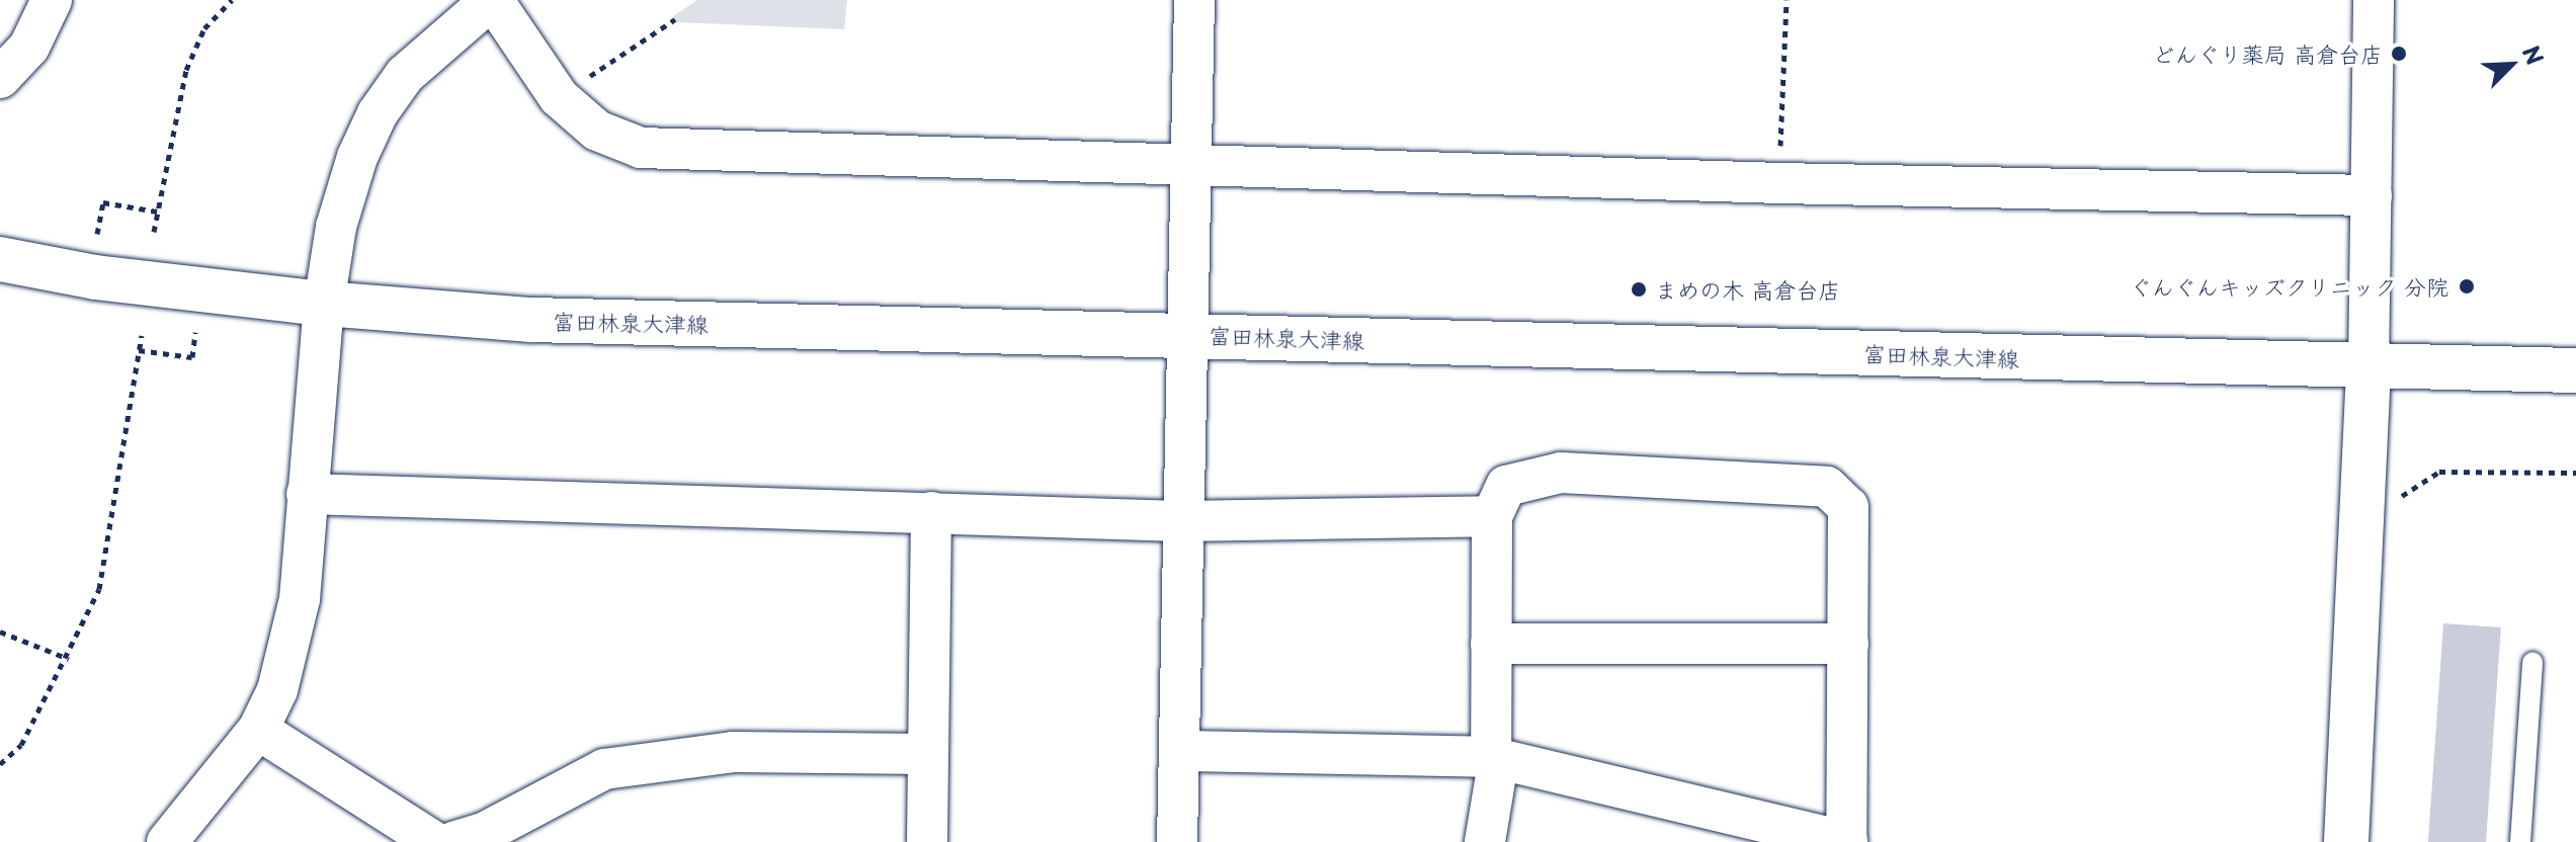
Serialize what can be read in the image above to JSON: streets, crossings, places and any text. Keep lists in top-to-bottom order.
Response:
{
  "streets": {
    "main road": ["富田林泉大津線"]
  },
  "places": ["どんぐり薬局 高倉台店", "ぐんぐんキッズクリニック 分院", "まめの木 高倉台店"],
  "north": "top right"
}
